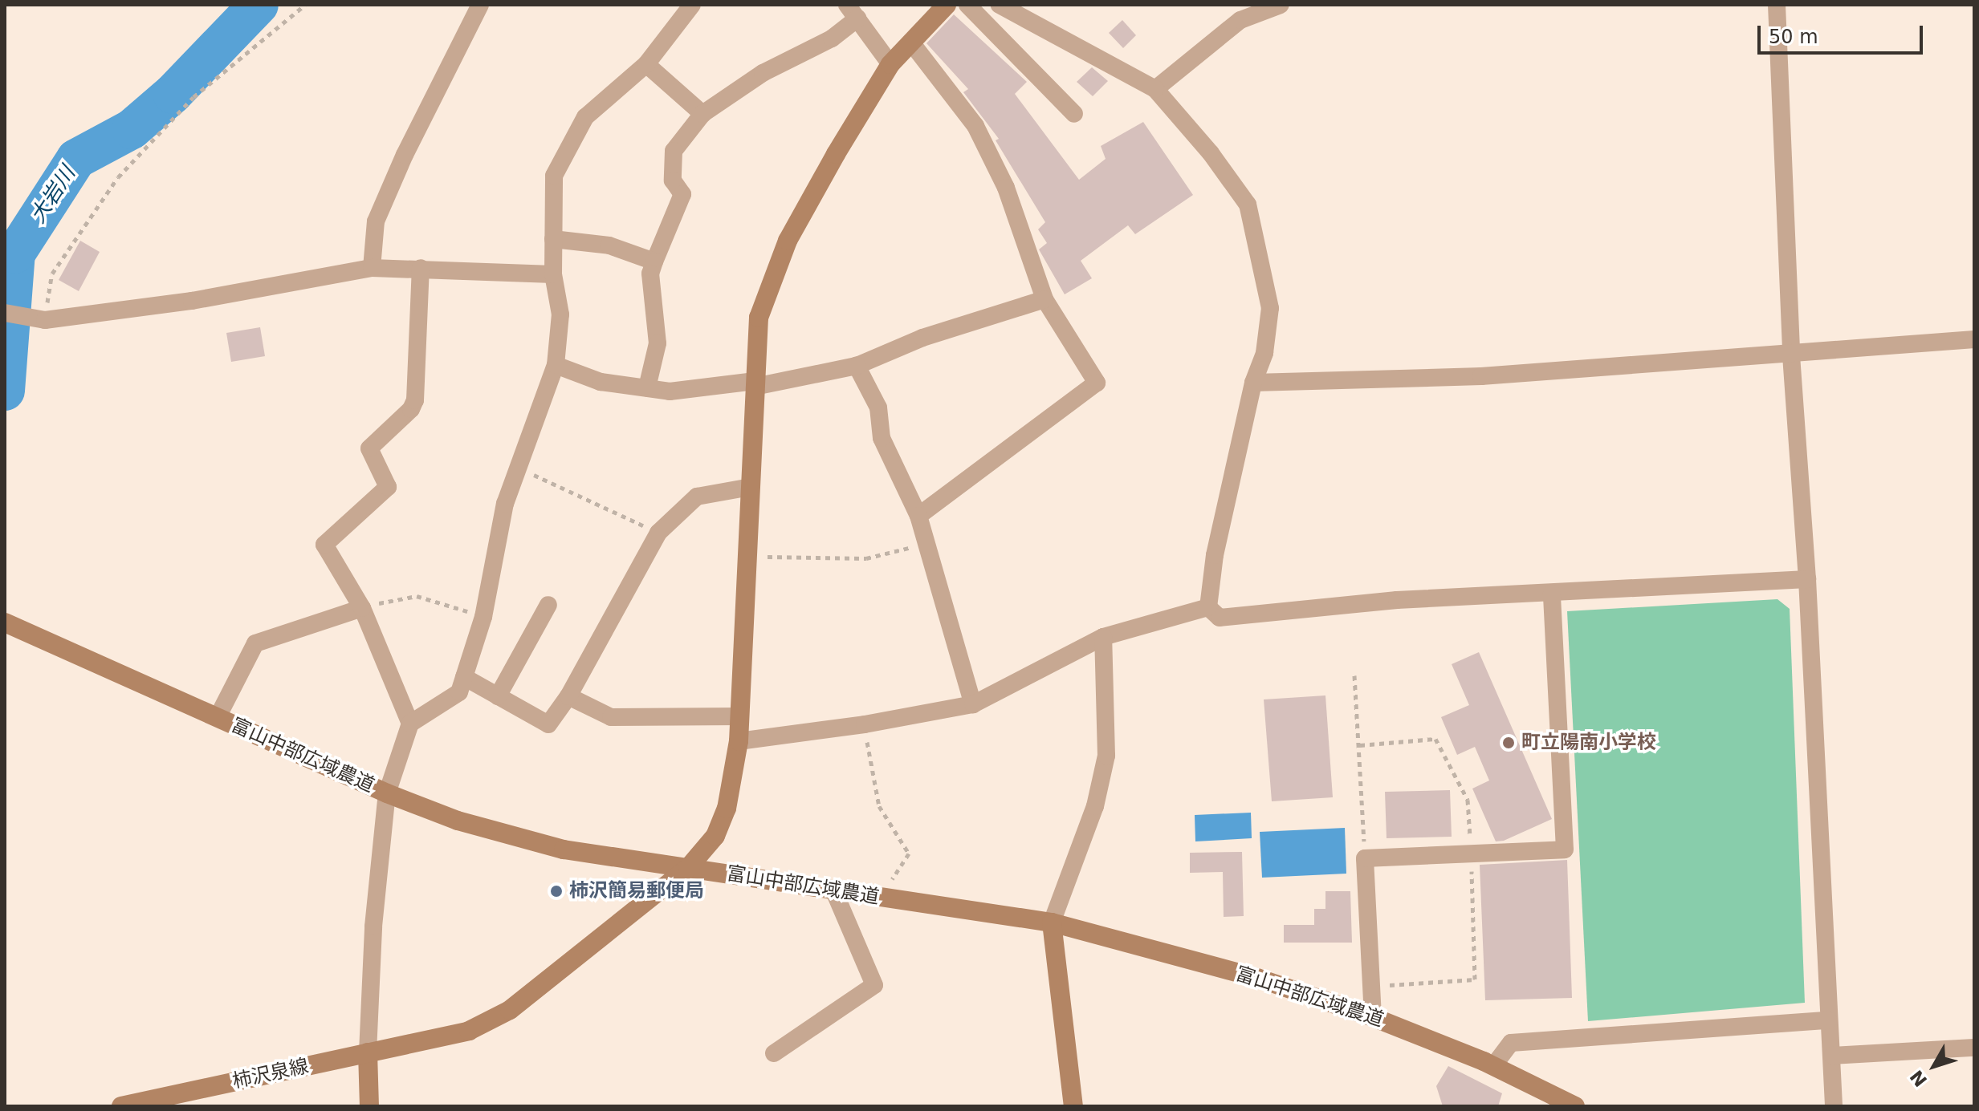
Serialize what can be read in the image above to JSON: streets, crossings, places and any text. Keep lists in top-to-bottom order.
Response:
{
  "streets": {
    "street": ["富山中部広域農道", "柿沢泉線"]
  },
  "crossings": [
    ["富山中部広域農道", "柿沢泉線"]
  ],
  "water": ["大岩川"],
  "places": ["町立陽南小学校", "柿沢簡易郵便局"],
  "scale_bar": "50 m",
  "north": "bottom left"
}
